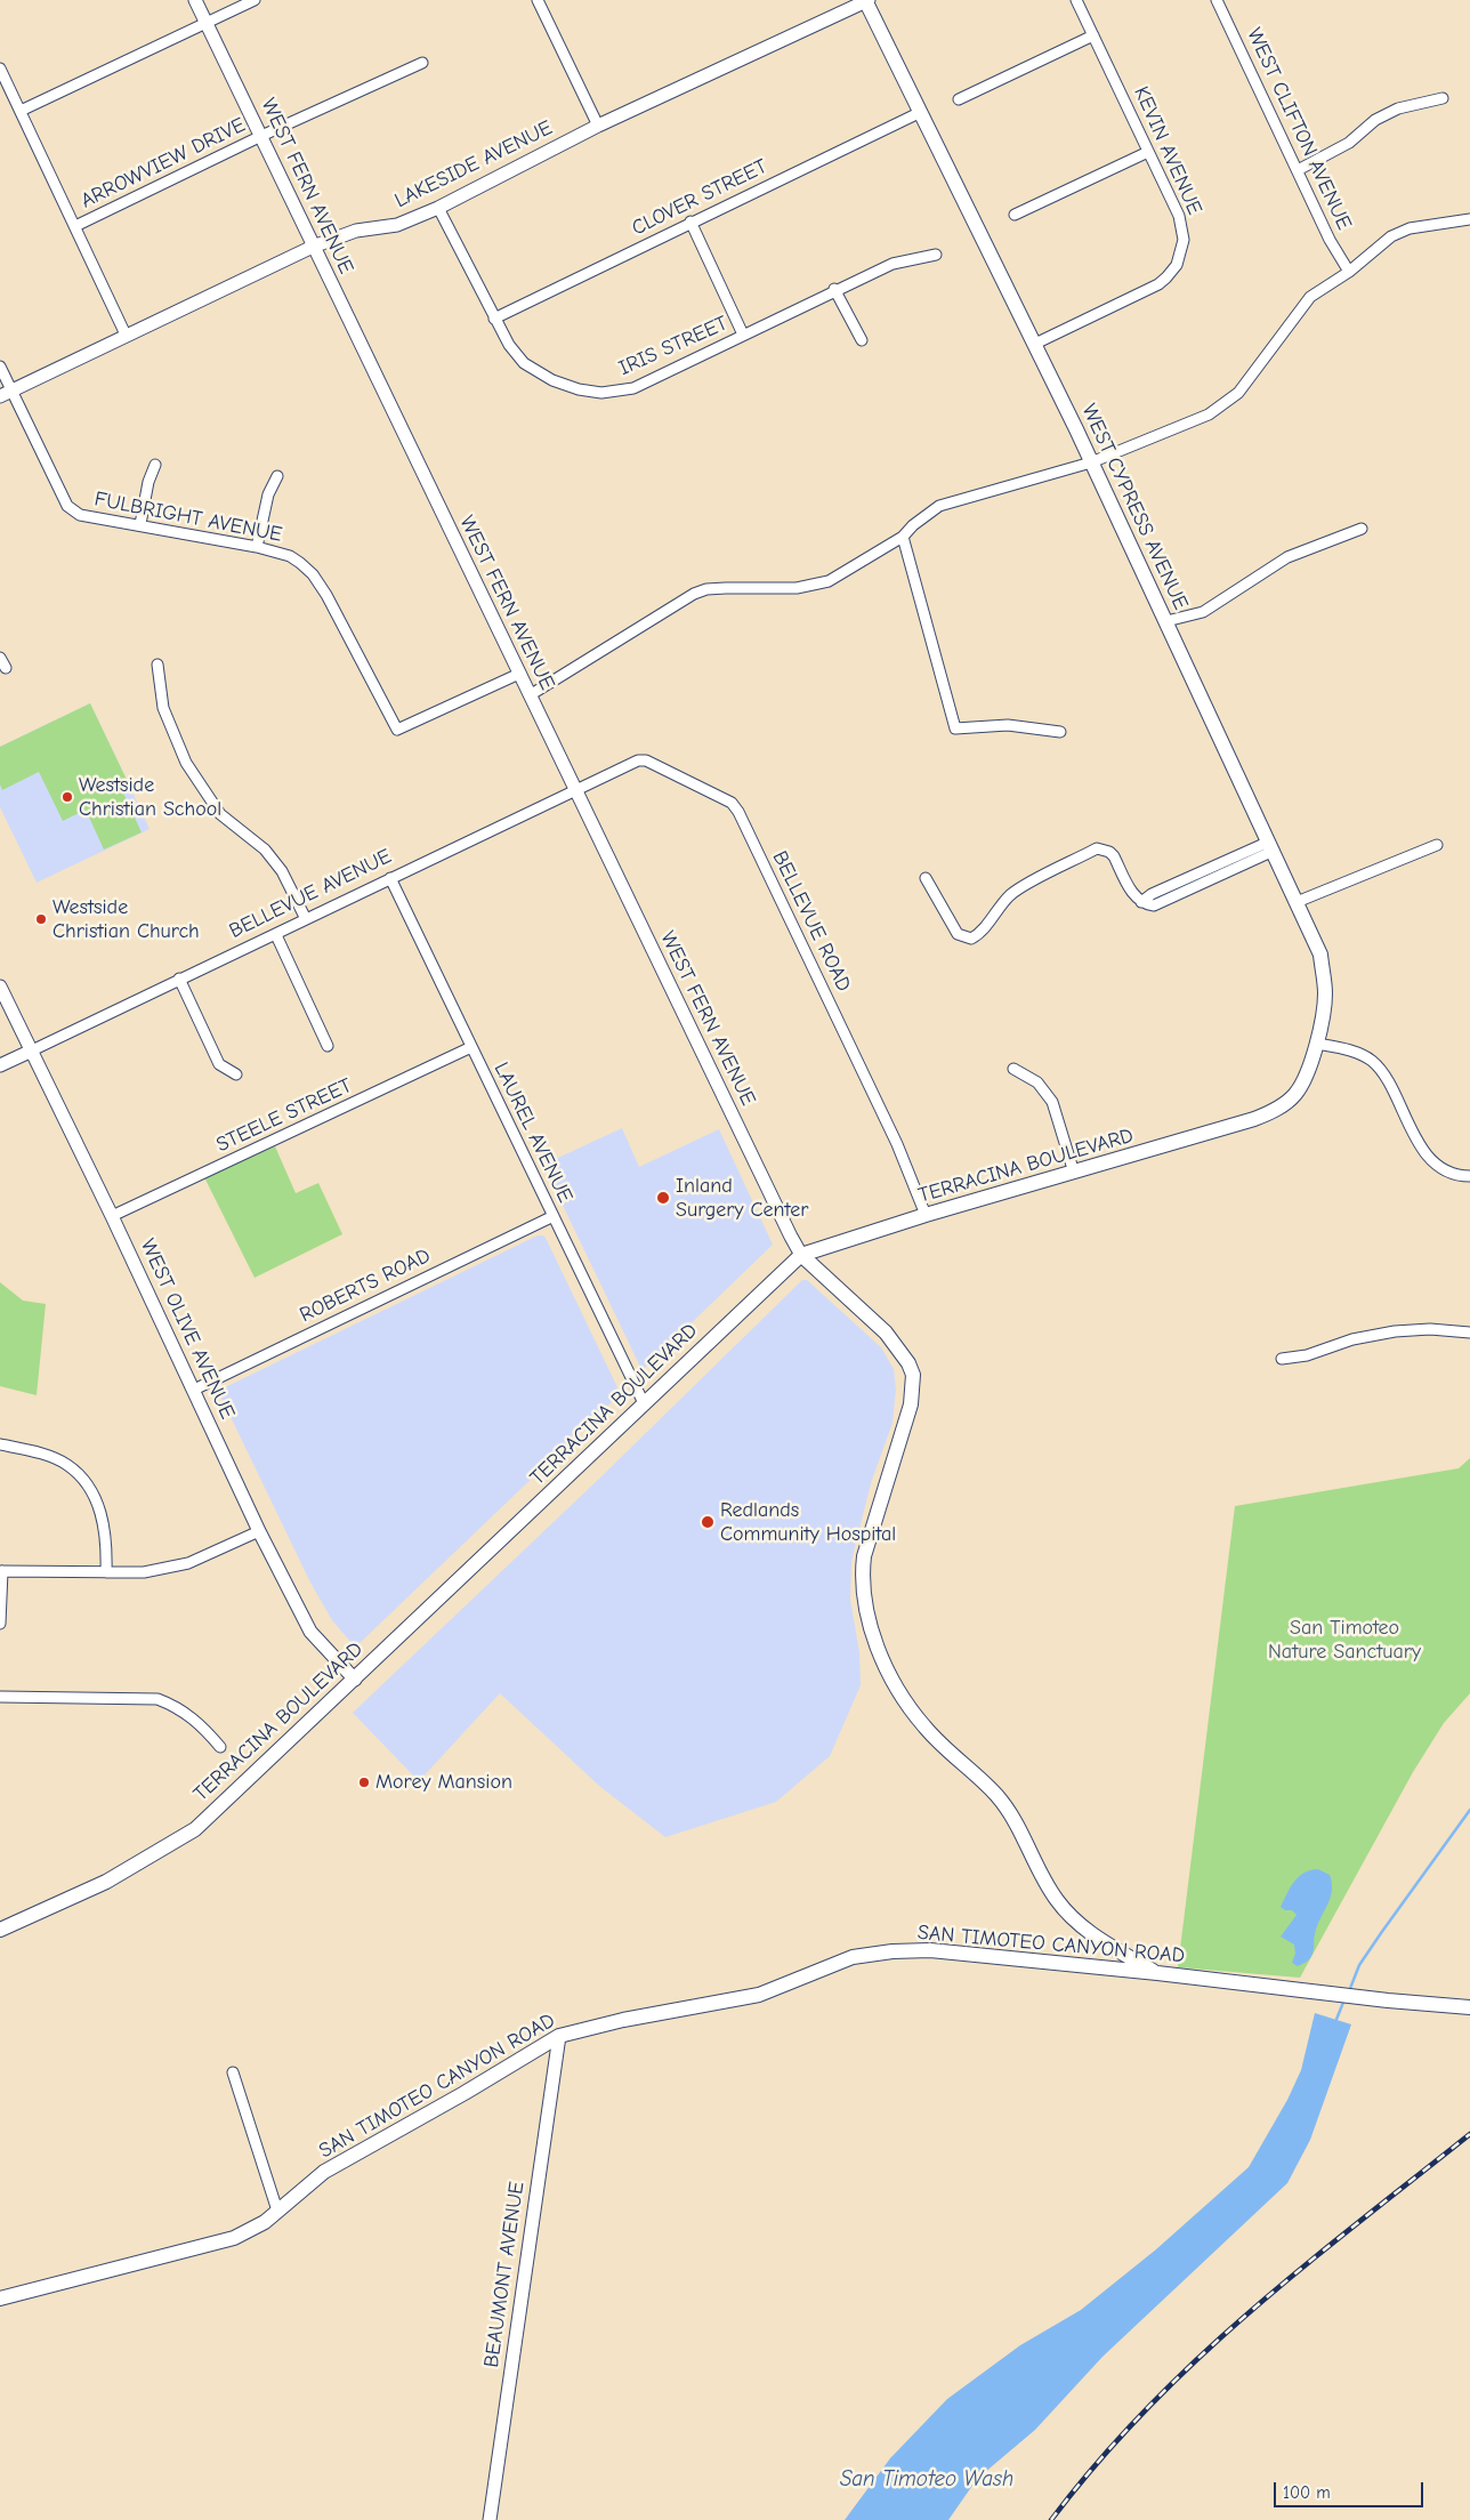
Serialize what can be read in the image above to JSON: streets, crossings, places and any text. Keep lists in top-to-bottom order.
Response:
{
  "streets": {
    "main road": [
      "WEST FERN AVENUE",
      "WEST CYPRESS AVENUE",
      "TERRACINA BOULEVARD",
      "SAN TIMOTEO CANYON ROAD"
    ],
    "street": [
      "WEST CLIFTON AVENUE",
      "KEVIN AVENUE",
      "ARROWVIEW DRIVE",
      "LAKESIDE AVENUE",
      "CLOVER STREET",
      "IRIS STREET",
      "FULBRIGHT AVENUE",
      "BELLEVUE AVENUE",
      "BELLEVUE ROAD",
      "STEELE STREET",
      "LAUREL AVENUE",
      "ROBERTS ROAD",
      "WEST OLIVE AVENUE",
      "BEAUMONT AVENUE"
    ]
  },
  "crossings": [
    ["KEVIN AVENUE", "WEST CYPRESS AVENUE"],
    ["ARROWVIEW DRIVE", "WEST FERN AVENUE"],
    ["LAKESIDE AVENUE", "WEST FERN AVENUE"],
    ["LAKESIDE AVENUE", "IRIS STREET"],
    ["LAKESIDE AVENUE", "WEST CYPRESS AVENUE"],
    ["LAKESIDE AVENUE", "FULBRIGHT AVENUE"],
    ["WEST FERN AVENUE", "FULBRIGHT AVENUE"],
    ["WEST FERN AVENUE", "BELLEVUE AVENUE"],
    ["WEST FERN AVENUE", "BELLEVUE ROAD"],
    ["WEST FERN AVENUE", "TERRACINA BOULEVARD"],
    ["WEST FERN AVENUE", "SAN TIMOTEO CANYON ROAD"],
    ["CLOVER STREET", "IRIS STREET"],
    ["CLOVER STREET", "WEST CYPRESS AVENUE"],
    ["WEST CYPRESS AVENUE", "TERRACINA BOULEVARD"],
    ["BELLEVUE AVENUE", "BELLEVUE ROAD"],
    ["BELLEVUE AVENUE", "LAUREL AVENUE"],
    ["BELLEVUE AVENUE", "WEST OLIVE AVENUE"],
    ["BELLEVUE ROAD", "TERRACINA BOULEVARD"],
    ["STEELE STREET", "LAUREL AVENUE"],
    ["STEELE STREET", "WEST OLIVE AVENUE"],
    ["LAUREL AVENUE", "TERRACINA BOULEVARD"],
    ["LAUREL AVENUE", "ROBERTS ROAD"],
    ["TERRACINA BOULEVARD", "WEST OLIVE AVENUE"],
    ["ROBERTS ROAD", "WEST OLIVE AVENUE"],
    ["SAN TIMOTEO CANYON ROAD", "BEAUMONT AVENUE"]
  ],
  "water": ["San Timoteo Wash"],
  "parks": ["San Timoteo Nature Sanctuary"],
  "places": [
    "Westside Christian School",
    "Westside Christian Church",
    "Inland Surgery Center",
    "Redlands Community Hospital",
    "Morey Mansion"
  ],
  "scale_bar": "100 m"
}
